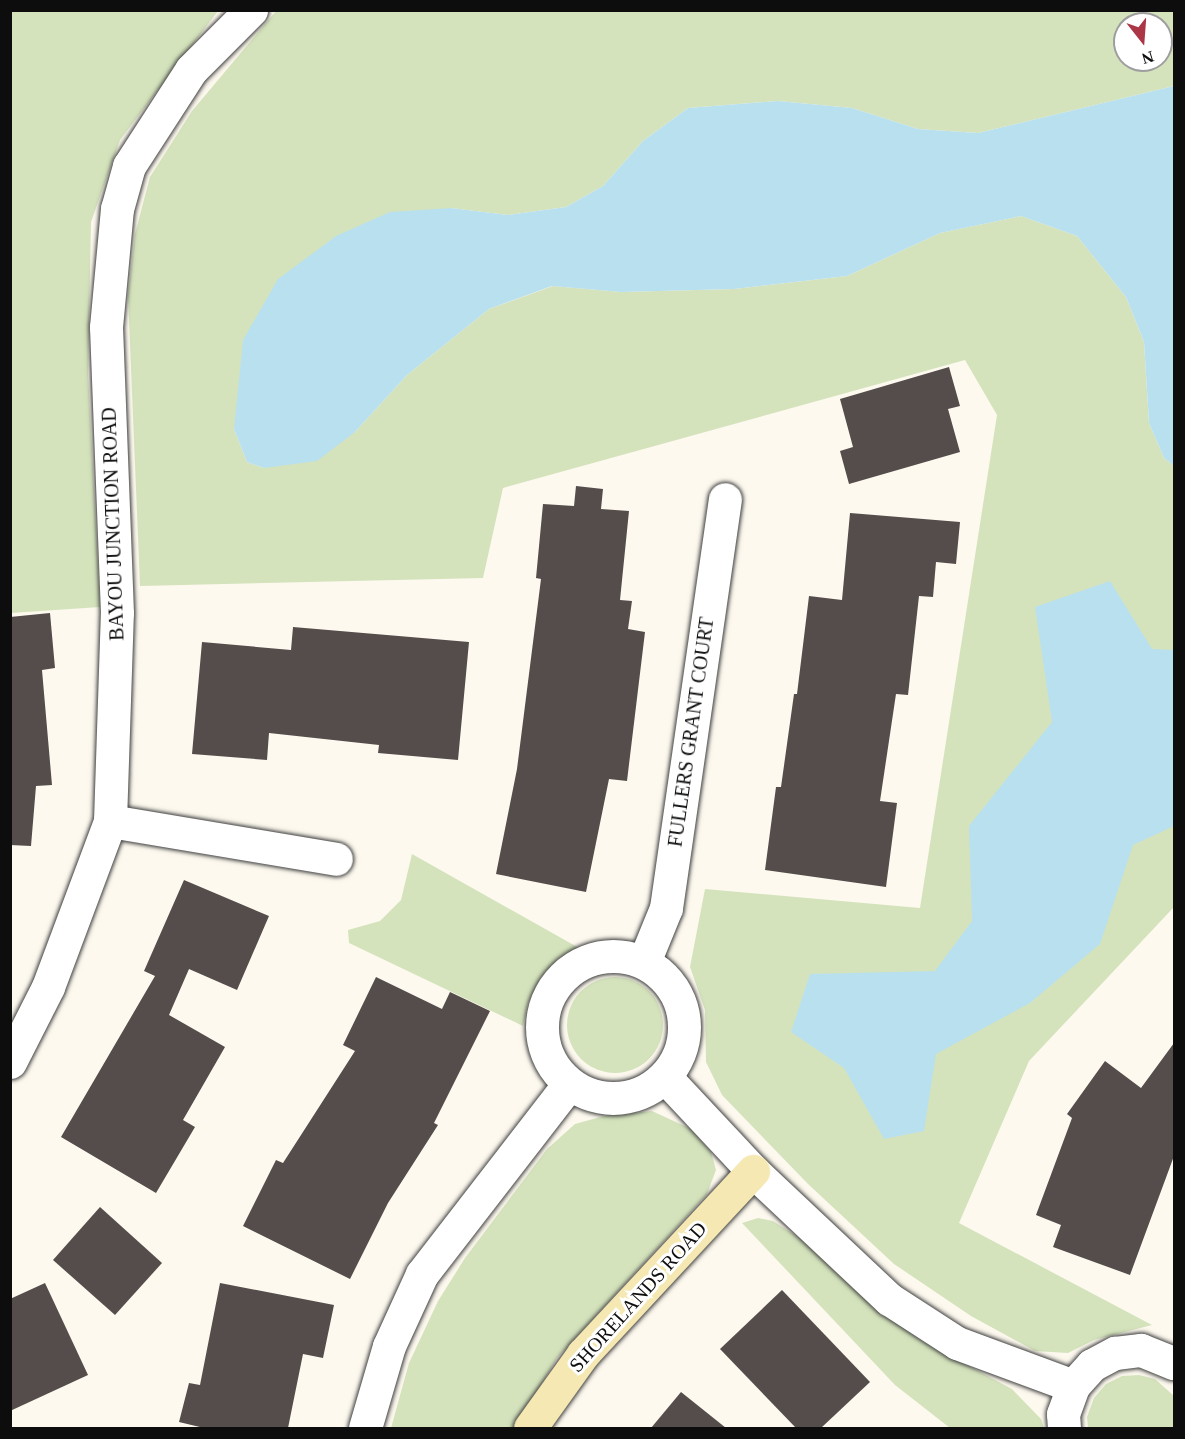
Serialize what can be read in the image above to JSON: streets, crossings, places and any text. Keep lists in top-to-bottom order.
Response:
{
  "streets": {
    "street": ["BAYOU JUNCTION ROAD", "FULLERS GRANT COURT", "SHORELANDS ROAD"]
  },
  "north": "bottom"
}
